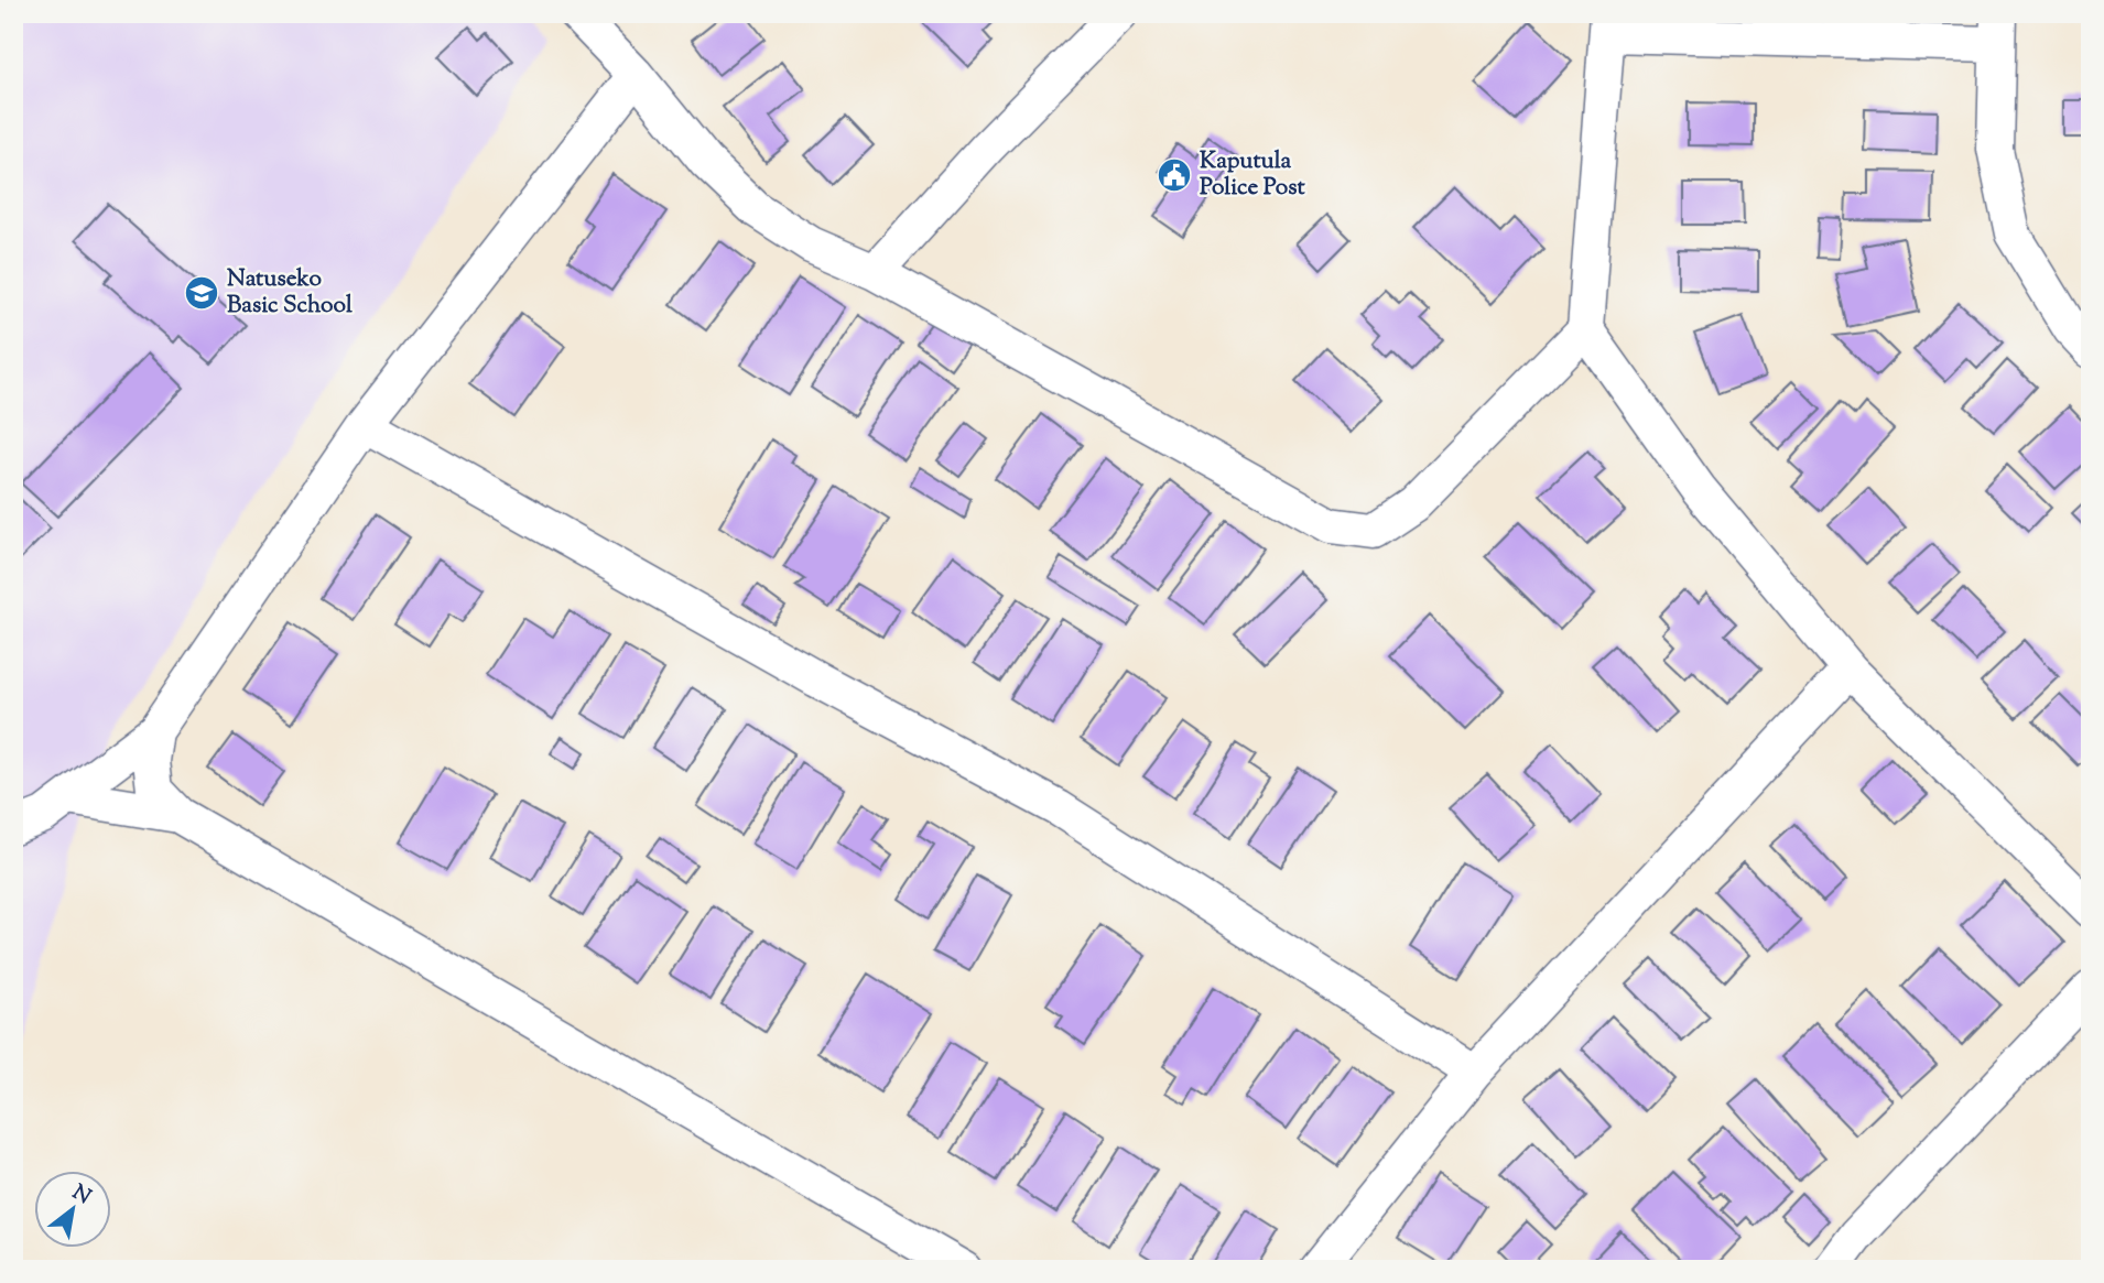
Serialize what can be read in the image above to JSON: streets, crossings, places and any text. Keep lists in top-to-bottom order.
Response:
{
  "places": {
    "public building": ["Kaputula Police Post"],
    "school or university": ["Natuseko Basic School"]
  },
  "north": "top right"
}
